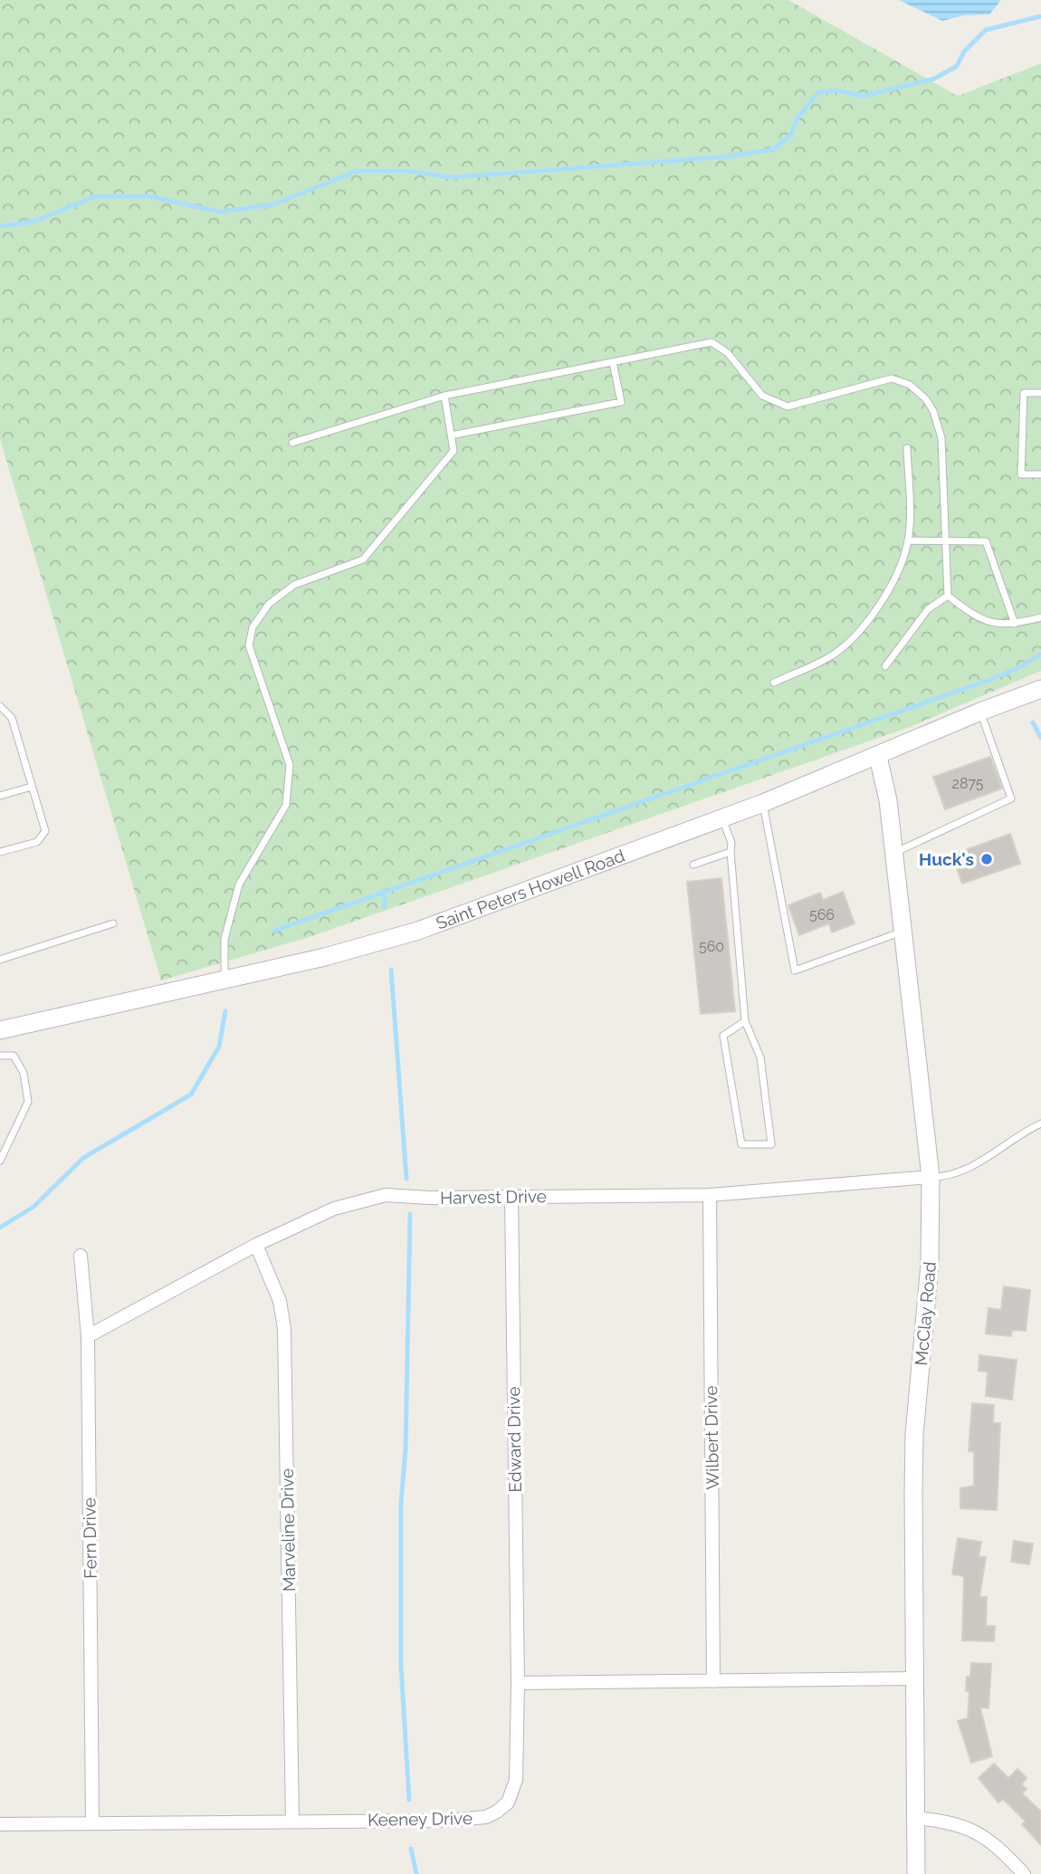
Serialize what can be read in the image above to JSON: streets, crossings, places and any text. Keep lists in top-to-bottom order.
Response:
{
  "streets": {
    "main road": ["Saint Peters Howell Road", "McClay Road"],
    "street": [
      "Harvest Drive",
      "Wilbert Drive",
      "Edward Drive",
      "Marveline Drive",
      "Fern Drive",
      "Keeney Drive"
    ]
  },
  "crossings": [
    ["Saint Peters Howell Road", "McClay Road"],
    ["Harvest Drive", "McClay Road"],
    ["Harvest Drive", "Wilbert Drive"],
    ["Harvest Drive", "Edward Drive"],
    ["Harvest Drive", "Marveline Drive"],
    ["Harvest Drive", "Fern Drive"],
    ["Edward Drive", "Keeney Drive"],
    ["Marveline Drive", "Keeney Drive"],
    ["Fern Drive", "Keeney Drive"]
  ],
  "places": ["Huck's"],
  "house_numbers": ["2875", "566", "560"]
}
